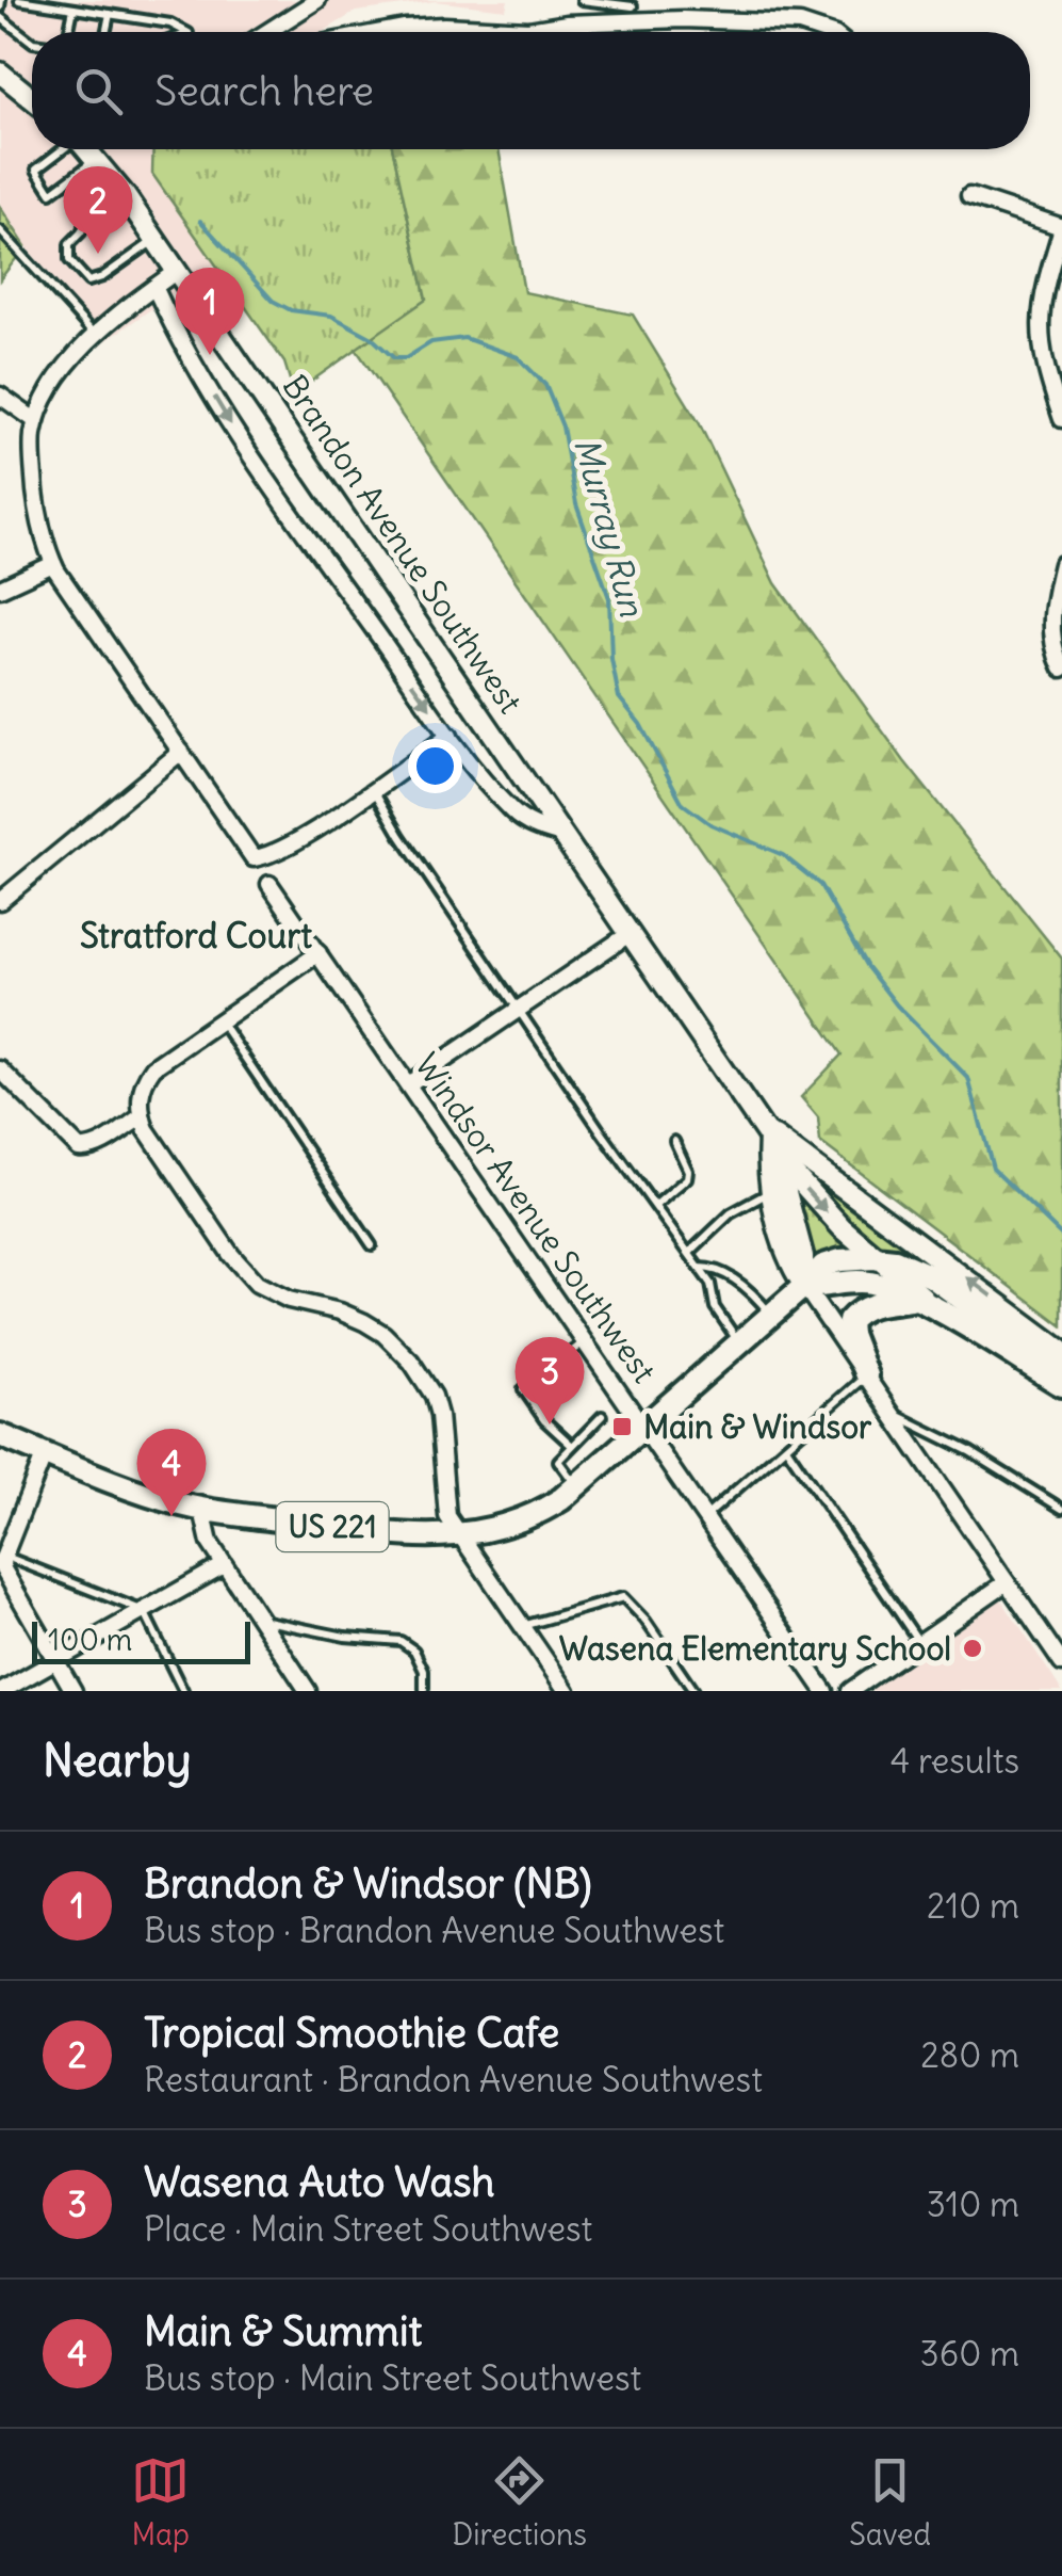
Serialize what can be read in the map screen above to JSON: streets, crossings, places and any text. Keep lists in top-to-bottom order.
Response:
{
  "streets": {
    "main road": ["Brandon Avenue Southwest", "US 221"],
    "street": ["Windsor Avenue Southwest"]
  },
  "crossings": [
    ["Brandon Avenue Southwest", "US 221"],
    ["Windsor Avenue Southwest", "US 221"]
  ],
  "districts": ["Stratford Court"],
  "water": ["Murray Run"],
  "places": {
    "transit": ["Main & Windsor"],
    "other": ["Wasena Elementary School"]
  },
  "scale_bar": "100 m",
  "page": {
    "search": "Search here",
    "pins": [
      "2",
      "1",
      "3",
      "4"
    ],
    "scale": "100 m",
    "heading": ["Nearby", "4 results"],
    "list": [
      {
        "mark": "1",
        "name": "Brandon & Windsor (NB)",
        "note": "Bus stop · Brandon Avenue Southwest",
        "value": "210 m"
      },
      {
        "mark": "2",
        "name": "Tropical Smoothie Cafe",
        "note": "Restaurant · Brandon Avenue Southwest",
        "value": "280 m"
      },
      {
        "mark": "3",
        "name": "Wasena Auto Wash",
        "note": "Place · Main Street Southwest",
        "value": "310 m"
      },
      {
        "mark": "4",
        "name": "Main & Summit",
        "note": "Bus stop · Main Street Southwest",
        "value": "360 m"
      }
    ],
    "nav": ["Map", "Directions", "Saved"]
  }
}
